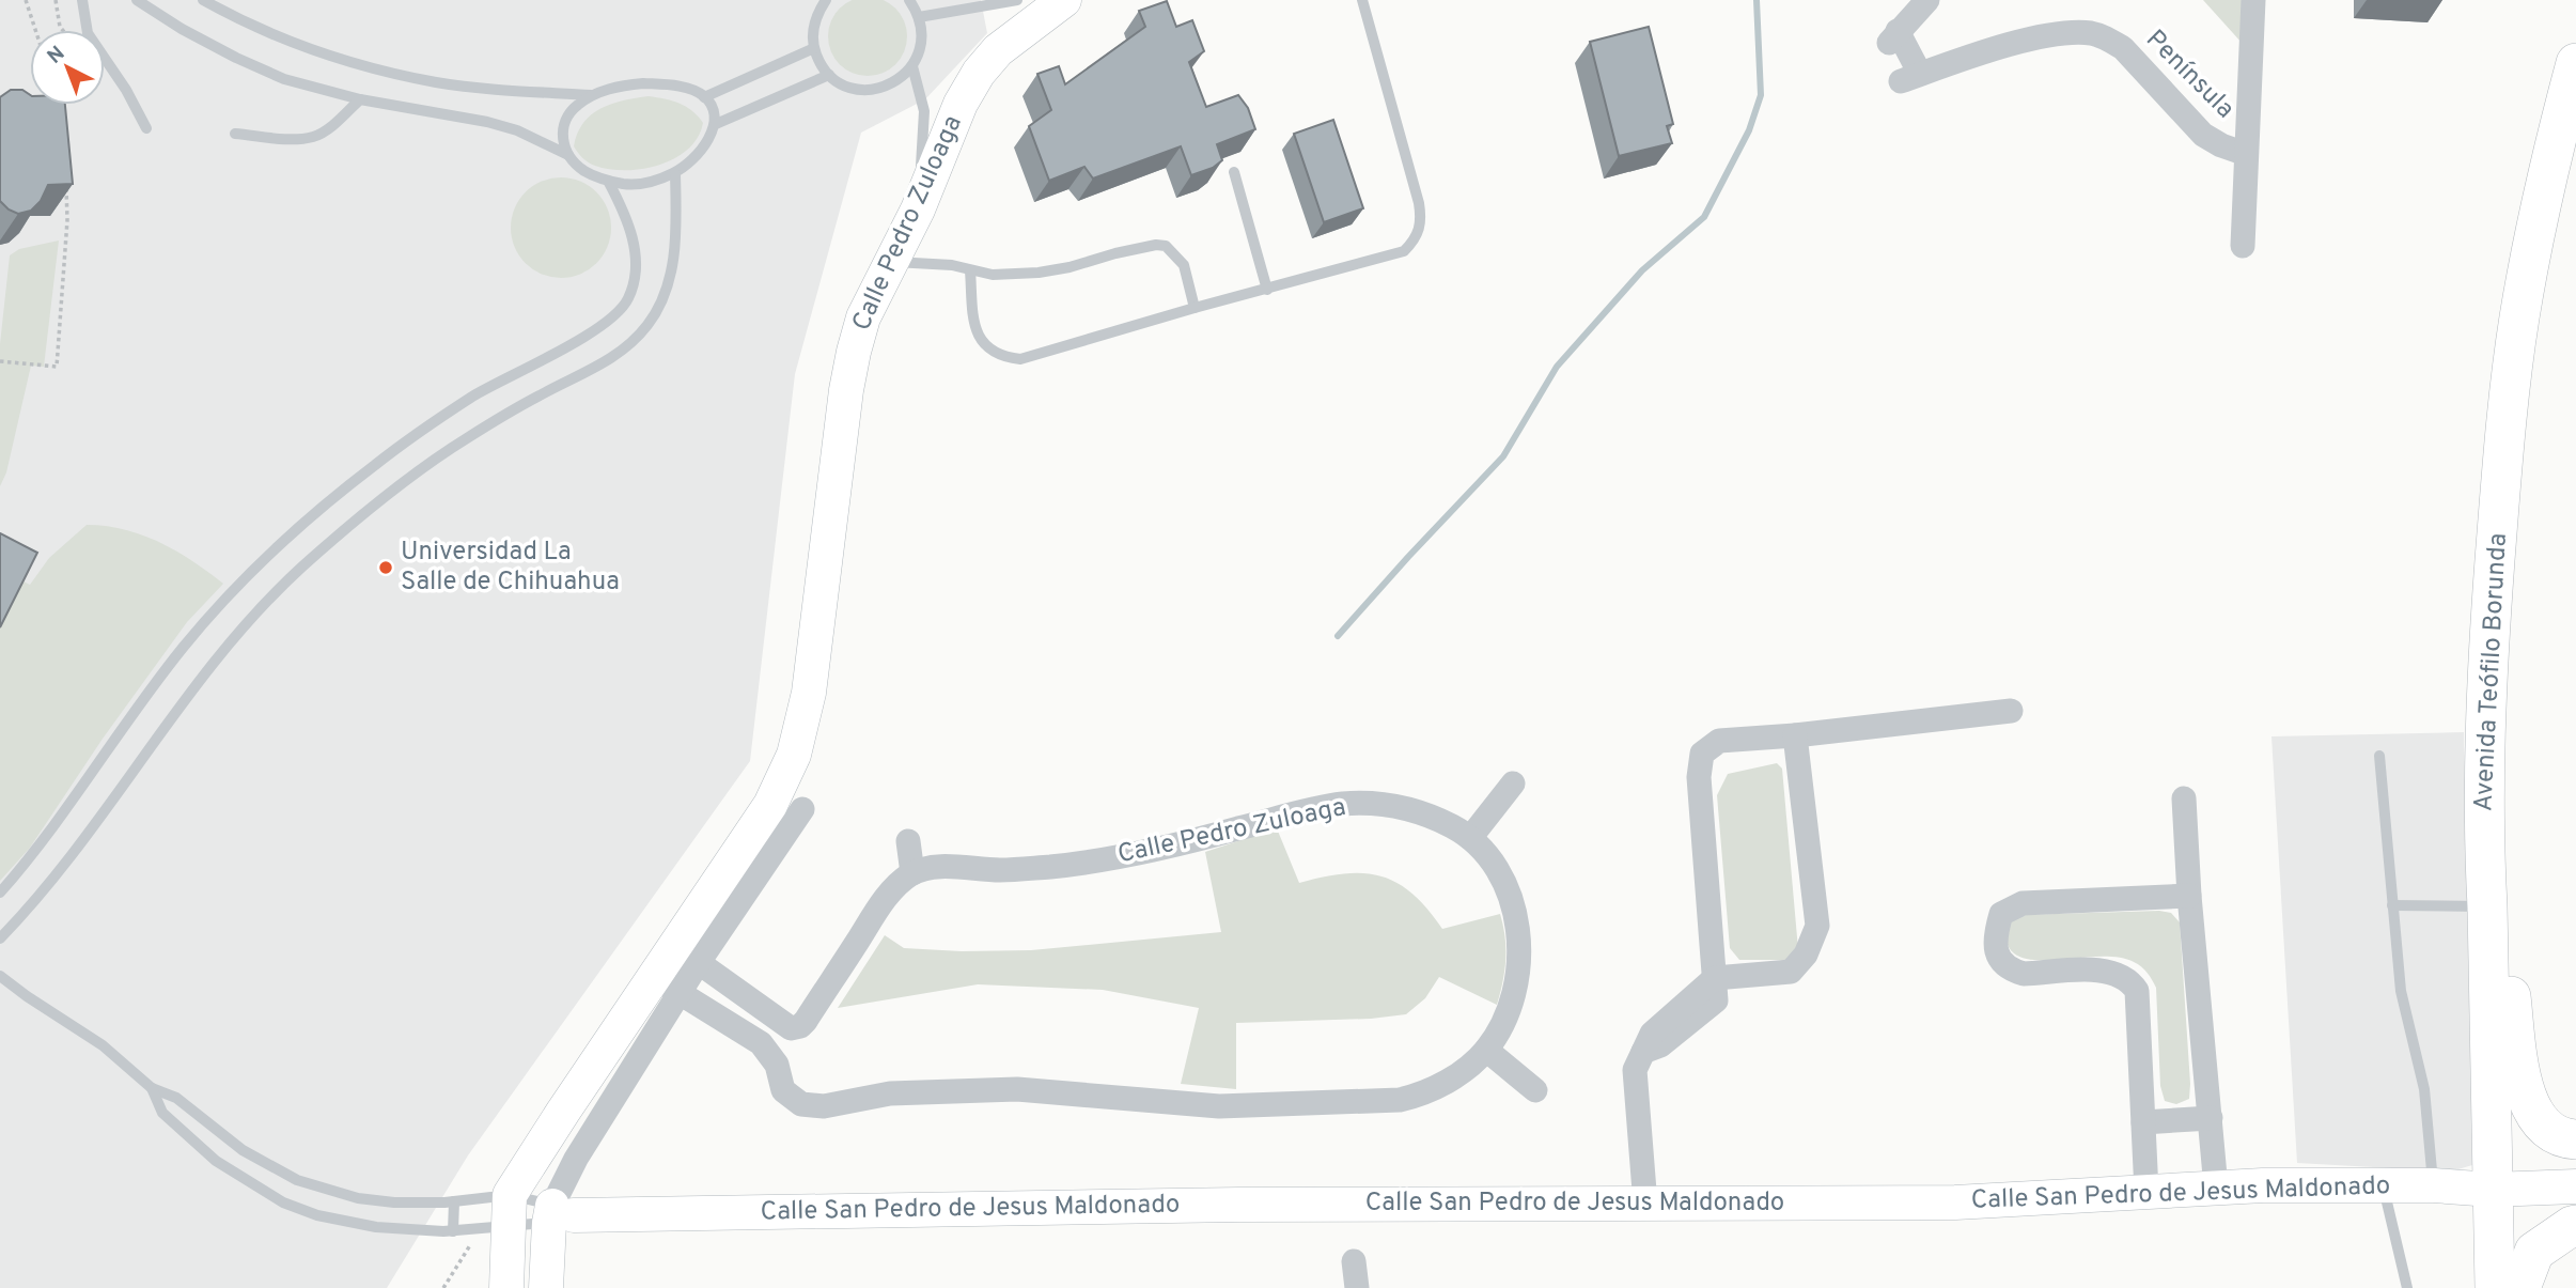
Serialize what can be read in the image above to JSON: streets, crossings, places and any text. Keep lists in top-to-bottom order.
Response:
{
  "streets": {
    "main road": ["Avenida Teófilo Borunda"],
    "street": ["Península", "Calle Pedro Zuloaga", "Calle San Pedro de Jesus Maldonado"]
  },
  "crossings": [
    ["Calle Pedro Zuloaga", "Calle San Pedro de Jesus Maldonado"],
    ["Avenida Teófilo Borunda", "Calle San Pedro de Jesus Maldonado"]
  ],
  "places": ["Universidad La Salle de Chihuahua"],
  "north": "top left"
}
